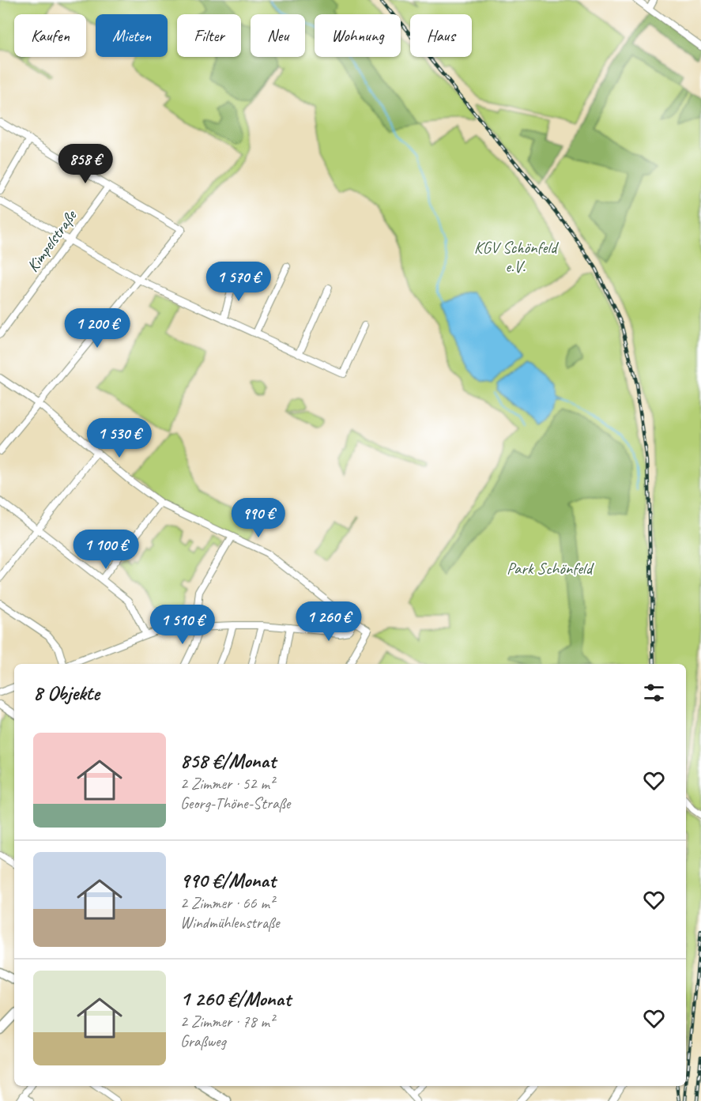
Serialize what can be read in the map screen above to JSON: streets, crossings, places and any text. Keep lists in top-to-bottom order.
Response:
{
  "streets": {
    "street": ["Kimpelstraße"]
  },
  "parks": ["KGV Schönfeld e.V.", "Park Schönfeld"],
  "page": {
    "chip": [
      "Kaufen",
      "Mieten",
      "Filter",
      "Neu",
      "Wohnung",
      "Haus"
    ],
    "price": [
      "858 €",
      "1 570 €",
      "1 200 €",
      "1 530 €",
      "990 €",
      "1 100 €",
      "1 260 €",
      "1 510 €"
    ],
    "heading": "8 Objekte",
    "list": [
      {
        "name": "858 €/Monat",
        "note": "2 Zimmer · 52 m² · Georg-Thöne-Straße"
      },
      {
        "name": "990 €/Monat",
        "note": "2 Zimmer · 66 m² · Windmühlenstraße"
      },
      {
        "name": "1 260 €/Monat",
        "note": "2 Zimmer · 78 m² · Graßweg"
      }
    ]
  }
}
